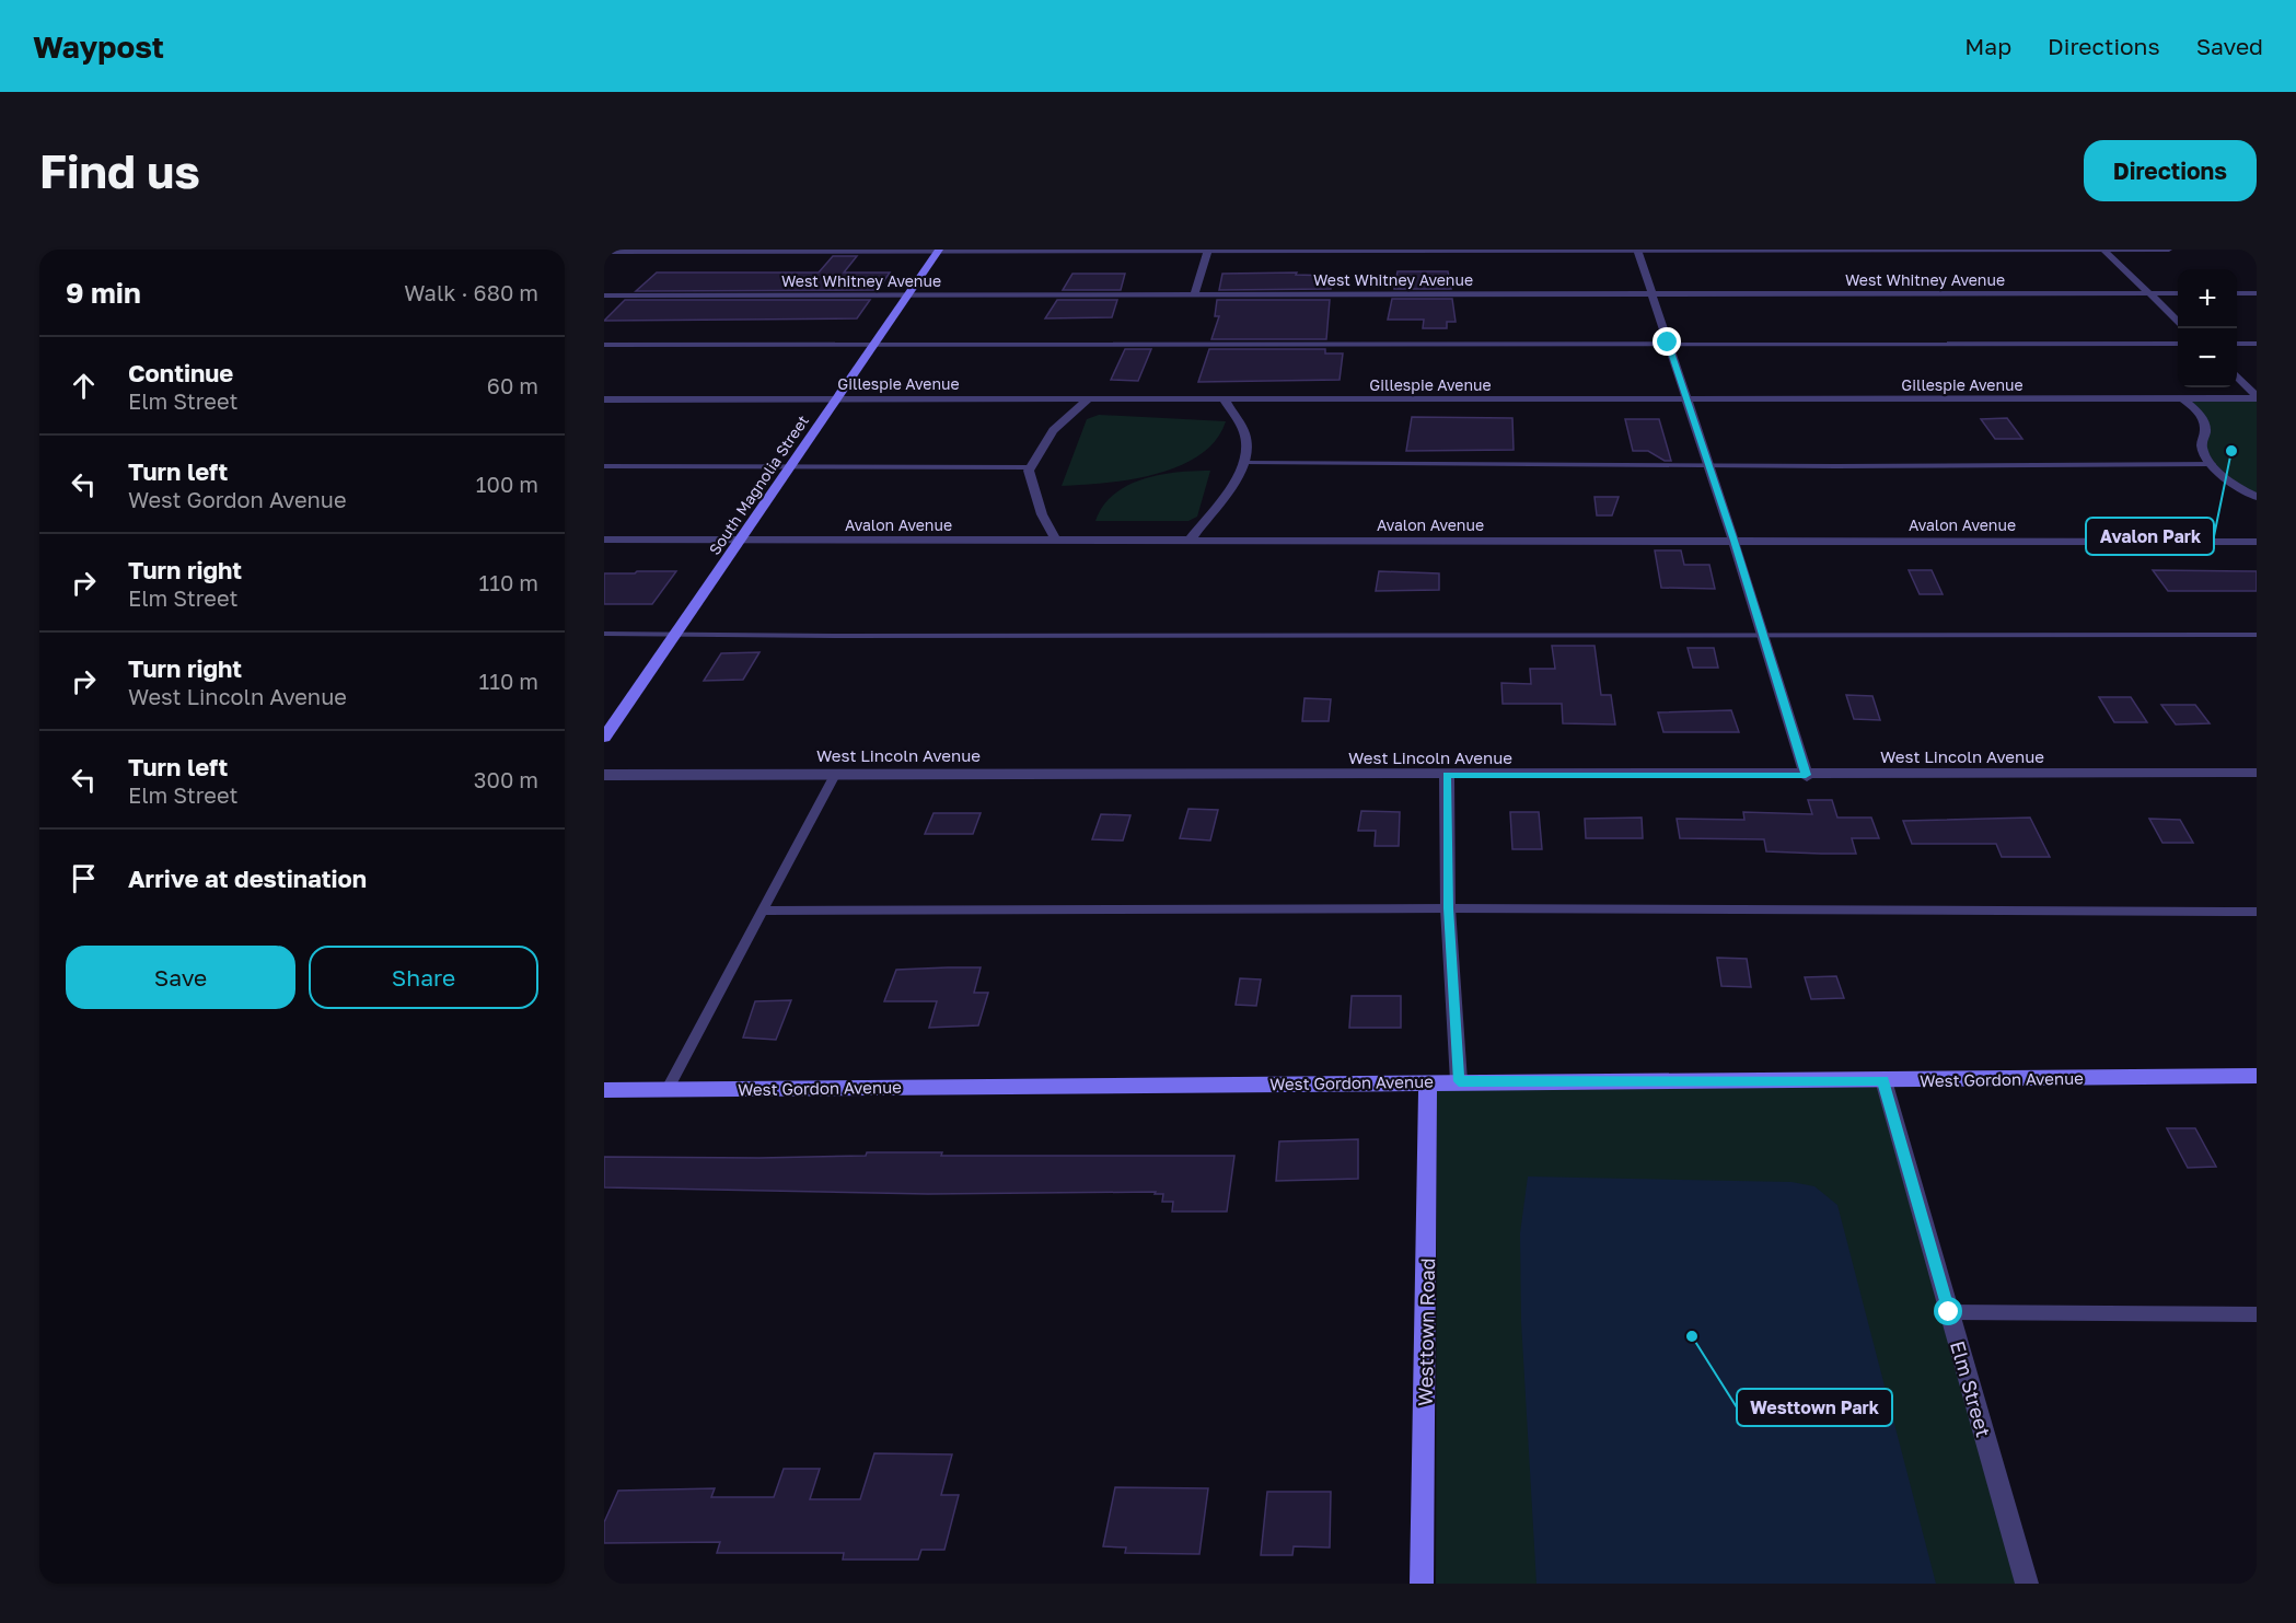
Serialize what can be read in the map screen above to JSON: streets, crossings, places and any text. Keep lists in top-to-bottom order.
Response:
{
  "streets": {
    "street": [
      "West Whitney Avenue",
      "Gillespie Avenue",
      "South Magnolia Street",
      "Avalon Avenue",
      "West Lincoln Avenue",
      "West Gordon Avenue",
      "Westtown Road",
      "Elm Street"
    ]
  },
  "crossings": [
    ["West Whitney Avenue", "South Magnolia Street"],
    ["Gillespie Avenue", "South Magnolia Street"],
    ["Gillespie Avenue", "Avalon Avenue"],
    ["South Magnolia Street", "Avalon Avenue"],
    ["West Gordon Avenue", "Westtown Road"],
    ["West Gordon Avenue", "Elm Street"]
  ],
  "places": ["Avalon Park", "Westtown Park"],
  "page": {
    "header": "Waypost",
    "nav": ["Map", "Directions", "Saved"],
    "buttons": [
      "Directions",
      ["Save", "Share"]
    ],
    "title": "Find us",
    "heading": ["9 min", "Walk · 680 m"],
    "map_buttons": ["+", "−"],
    "list": [
      ["Continue", "Elm Street", "60 m"],
      ["Turn left", "West Gordon Avenue", "100 m"],
      ["Turn right", "Elm Street", "110 m"],
      ["Turn right", "West Lincoln Avenue", "110 m"],
      ["Turn left", "Elm Street", "300 m"],
      "Arrive at destination"
    ]
  }
}
